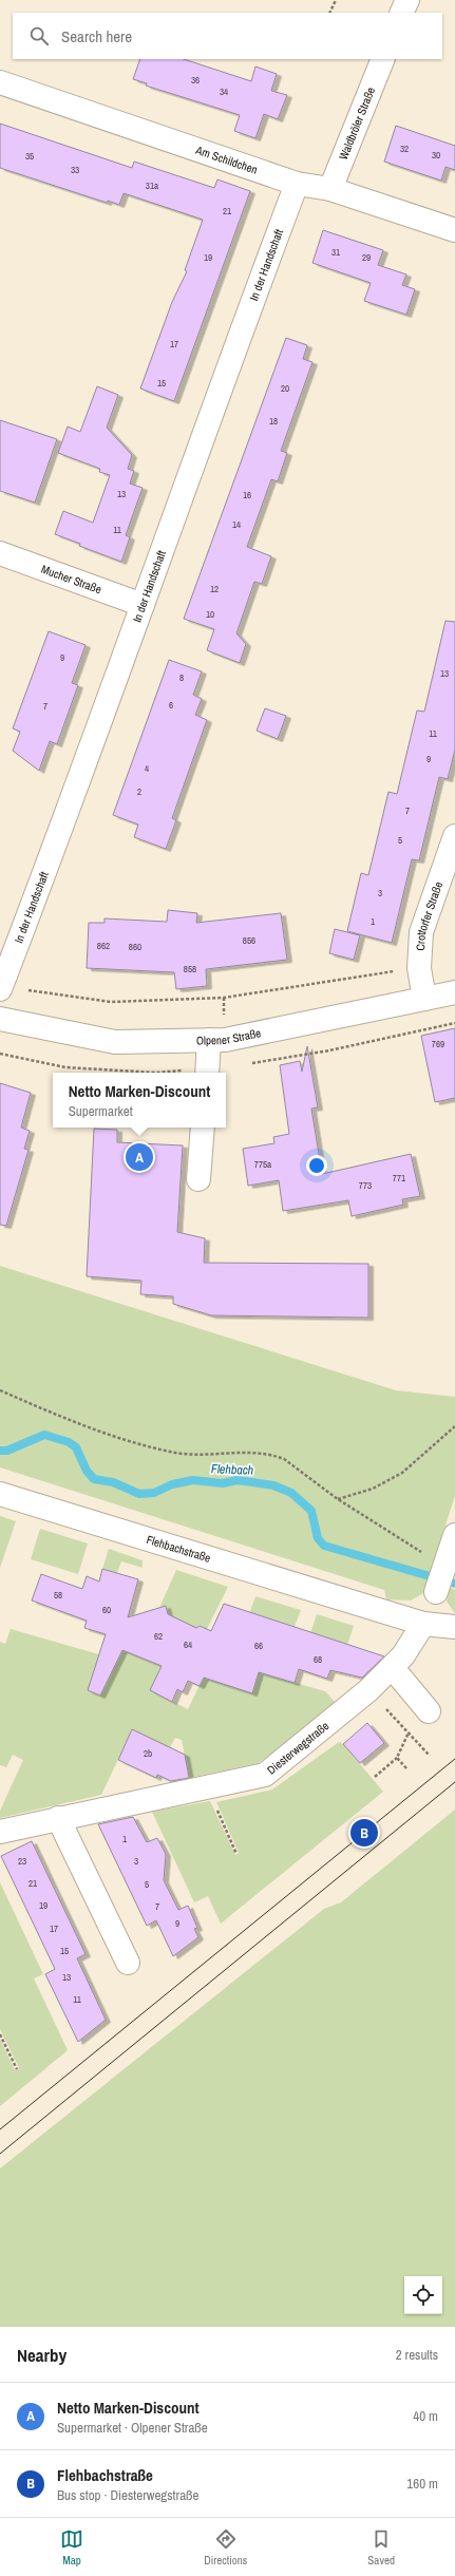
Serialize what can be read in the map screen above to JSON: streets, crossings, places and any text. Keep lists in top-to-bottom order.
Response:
{
  "streets": {
    "street": [
      "Waldbröler Straße",
      "Am Schildchen",
      "In der Handschaft",
      "Mucher Straße",
      "Crottorfer Straße",
      "Olpener Straße",
      "Flehbachstraße",
      "Diesterwegstraße"
    ]
  },
  "crossings": [
    ["Waldbröler Straße", "Am Schildchen"],
    ["Am Schildchen", "In der Handschaft"],
    ["In der Handschaft", "Mucher Straße"],
    ["Crottorfer Straße", "Olpener Straße"],
    ["Flehbachstraße", "Diesterwegstraße"]
  ],
  "water": ["Flehbach"],
  "house_numbers": [
    "36",
    "34",
    "32",
    "30",
    "35",
    "33",
    "31a",
    "21",
    "31",
    "19",
    "29",
    "17",
    "15",
    "20",
    "18",
    "13",
    "16",
    "14",
    "11",
    "12",
    "10",
    "9",
    "13",
    "8",
    "6",
    "7",
    "11",
    "9",
    "4",
    "2",
    "7",
    "5",
    "3",
    "1",
    "856",
    "862",
    "860",
    "858",
    "769",
    "775a",
    "771",
    "773",
    "58",
    "60",
    "62",
    "64",
    "66",
    "68",
    "2b",
    "1",
    "23",
    "3",
    "21",
    "5",
    "19",
    "7",
    "9",
    "17",
    "15",
    "13",
    "11"
  ],
  "page": {
    "search": "Search here",
    "popup": ["Netto Marken-Discount", "Supermarket"],
    "pins": ["A", "B"],
    "heading": ["Nearby", "2 results"],
    "list": [
      {
        "mark": "A",
        "name": "Netto Marken-Discount",
        "note": "Supermarket · Olpener Straße",
        "value": "40 m"
      },
      {
        "mark": "B",
        "name": "Flehbachstraße",
        "note": "Bus stop · Diesterwegstraße",
        "value": "160 m"
      }
    ],
    "nav": ["Map", "Directions", "Saved"]
  }
}
